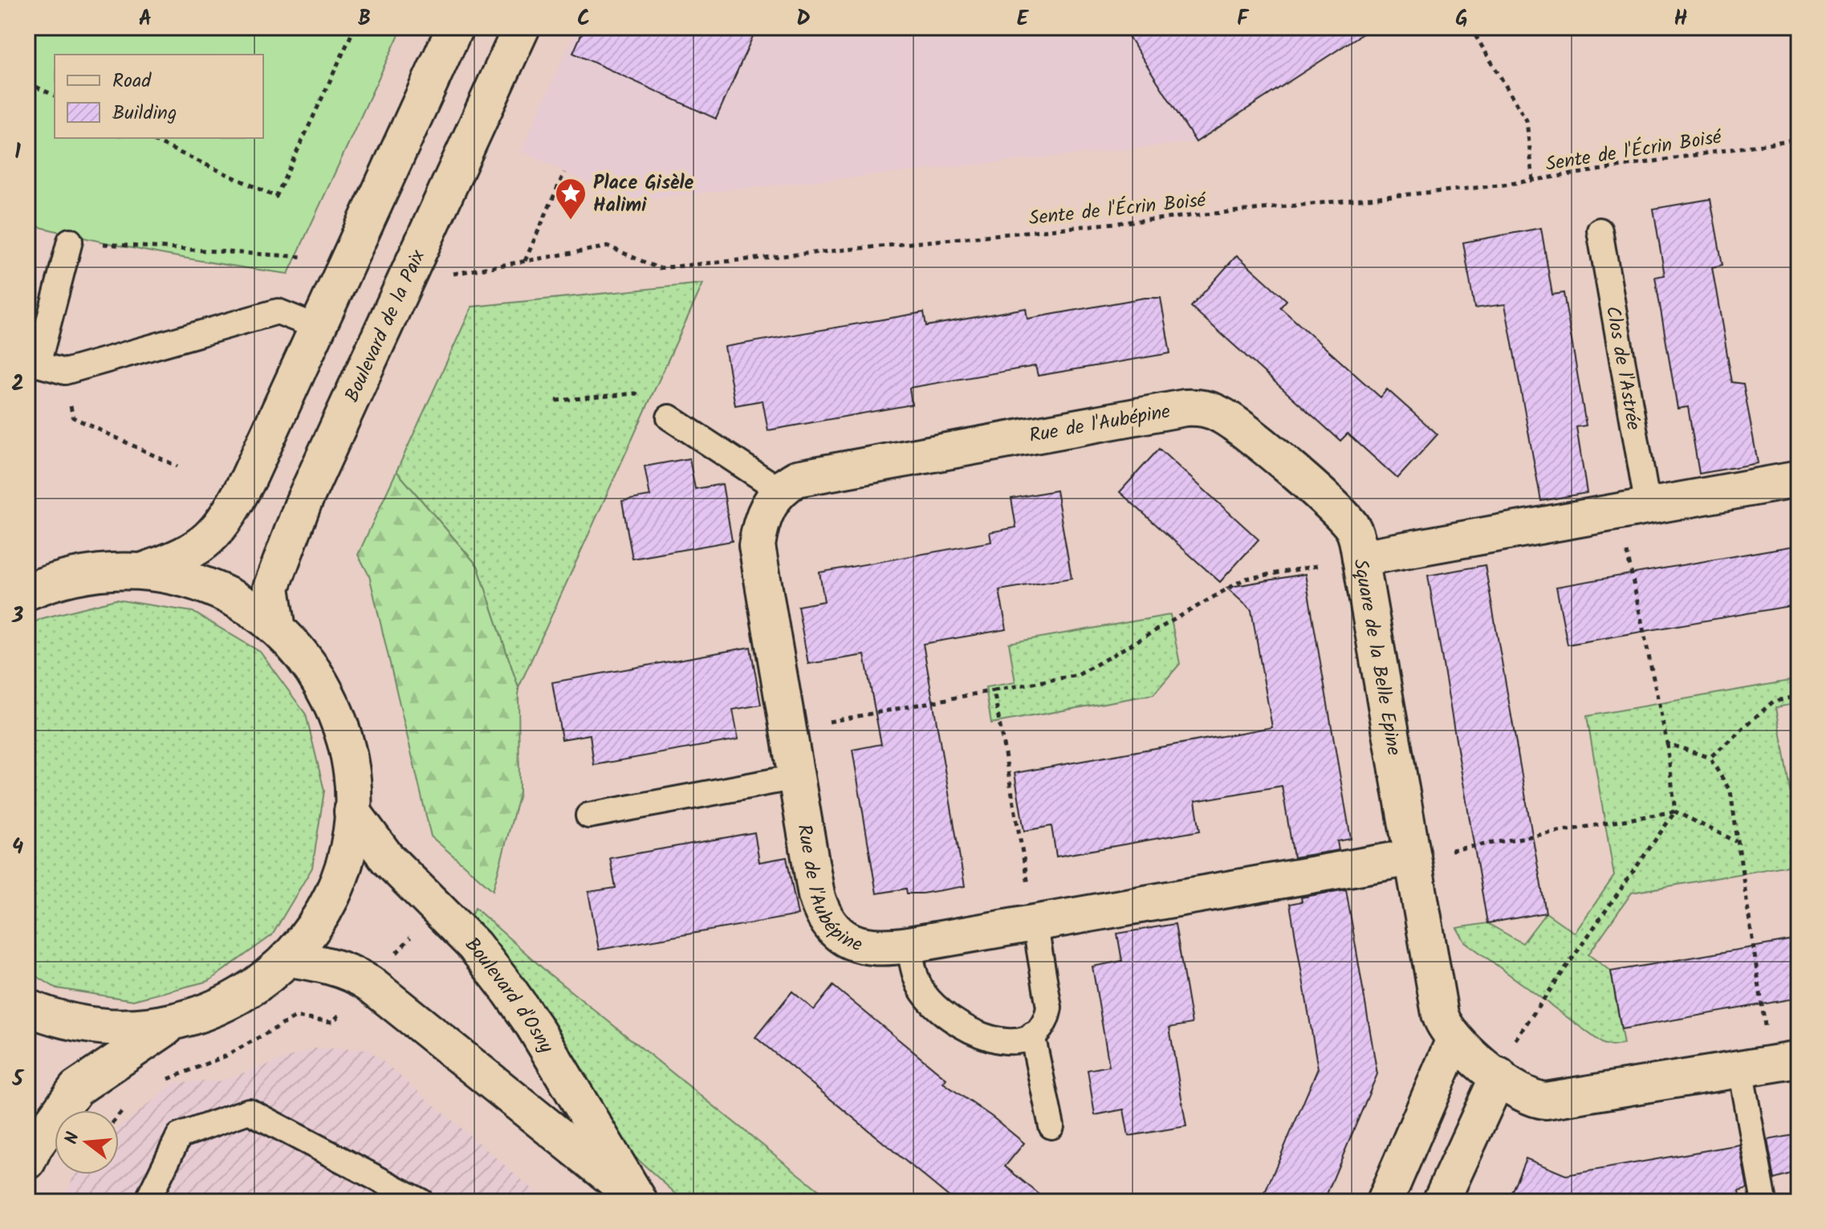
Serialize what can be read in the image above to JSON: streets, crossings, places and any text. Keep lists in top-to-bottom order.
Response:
{
  "streets": {
    "main road": [
      "Boulevard de la Paix",
      "Rue de l'Aubépine",
      "Square de la Belle Epine",
      "Boulevard d'Osny"
    ],
    "lane": ["Clos de l'Astrée"],
    "path": ["Sente de l'Écrin Boisé"]
  },
  "crossings": [
    ["Clos de l'Astrée", "Square de la Belle Epine"],
    ["Rue de l'Aubépine", "Square de la Belle Epine"]
  ],
  "places": {
    "place": ["Place Gisèle Halimi"]
  },
  "legend": ["Road", "Building"],
  "north": "left",
  "grid": {
    "columns": [
      "A",
      "B",
      "C",
      "D",
      "E",
      "F",
      "G",
      "H"
    ],
    "rows": [
      "1",
      "2",
      "3",
      "4",
      "5"
    ]
  }
}
